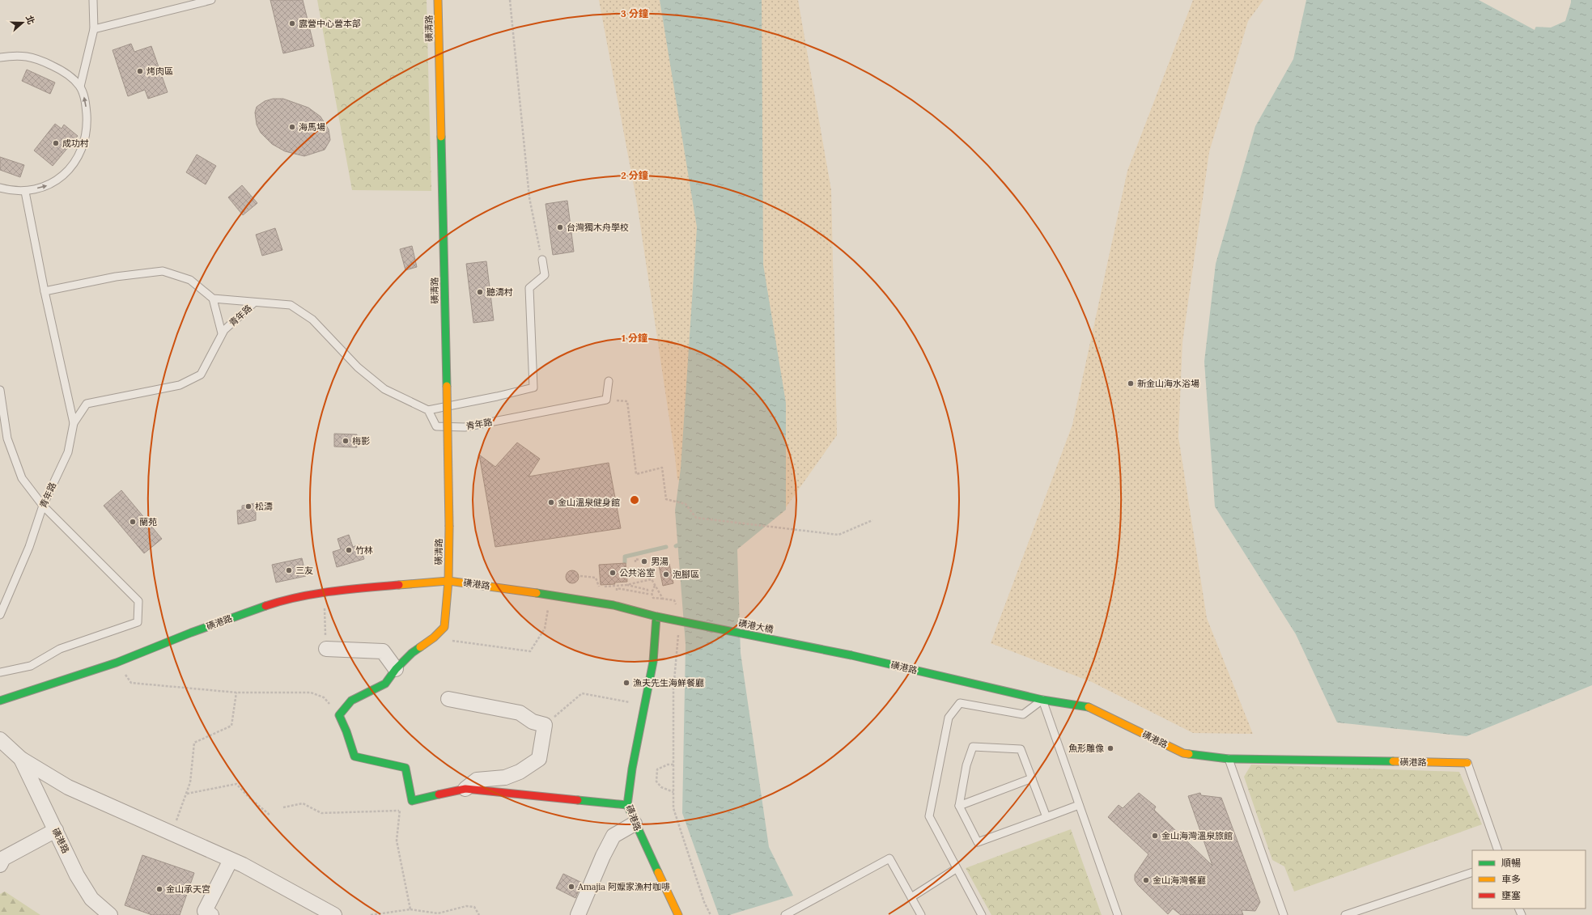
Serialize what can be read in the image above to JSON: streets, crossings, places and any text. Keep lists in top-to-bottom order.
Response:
{
  "streets": {
    "street": ["磺清路", "磺港路", "磺港大橋"],
    "lane": ["青年路"]
  },
  "crossings": [
    ["磺清路", "磺港路"],
    ["磺港路", "磺港大橋"]
  ],
  "places": [
    "露營中心營本部",
    "烤肉區",
    "海馬場",
    "成功村",
    "台灣獨木舟學校",
    "聽濤村",
    "新金山海水浴場",
    "梅影",
    "金山溫泉健身館",
    "松濤",
    "蘭苑",
    "竹林",
    "男湯",
    "三友",
    "公共浴室",
    "泡腳區",
    "漁夫先生海鮮餐廳",
    "魚形雕像",
    "金山海灣溫泉旅館",
    "金山海灣餐廳",
    "Amajia 阿嬤家漁村咖啡",
    "金山承天宮"
  ],
  "legend": ["順暢", "車多", "壅塞"],
  "north": "right",
  "rings": ["3 分鐘", "2 分鐘", "1 分鐘"]
}
